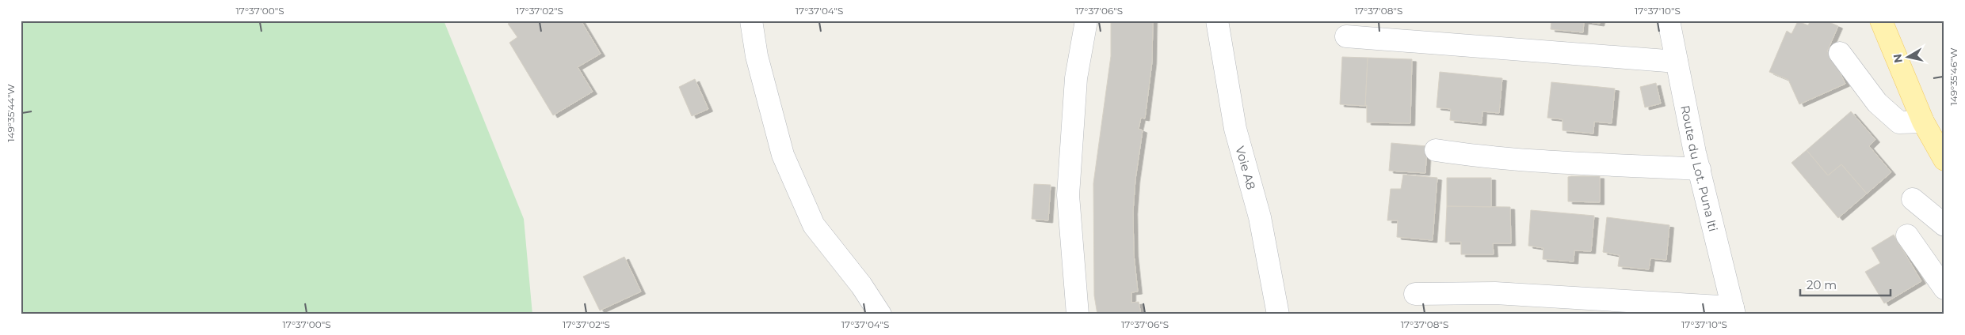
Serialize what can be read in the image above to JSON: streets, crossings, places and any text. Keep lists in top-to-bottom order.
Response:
{
  "streets": {
    "street": ["Route du Lot. Puna Iti", "Voie A8"]
  },
  "scale_bar": "20 m",
  "north": "left",
  "coordinates": [
    "17°37'00\"S",
    "17°37'02\"S",
    "17°37'04\"S",
    "17°37'06\"S",
    "17°37'08\"S",
    "17°37'10\"S",
    "149°35'46\"W",
    "149°35'44\"W"
  ]
}
